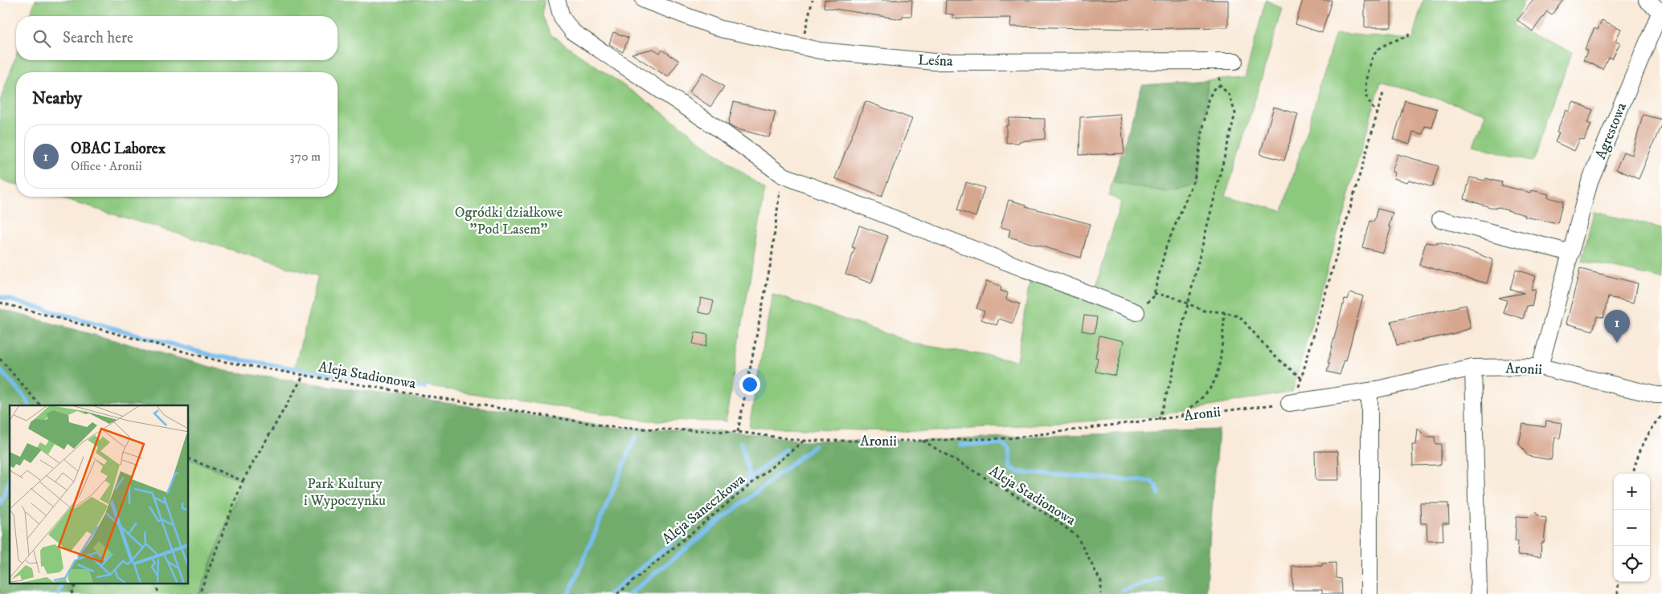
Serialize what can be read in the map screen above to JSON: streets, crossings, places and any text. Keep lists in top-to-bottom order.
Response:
{
  "streets": {
    "street": ["Leśna", "Agrestowa", "Aronii"],
    "path": ["Aleja Stadionowa", "Aleja Saneczkowa"]
  },
  "crossings": [
    ["Agrestowa", "Aronii"],
    ["Aronii", "Aleja Stadionowa"],
    ["Aronii", "Aleja Saneczkowa"]
  ],
  "parks": ["Ogródki działkowe \"Pod Lasem\"", "Park Kultury i Wypoczynku"],
  "page": {
    "search": "Search here",
    "heading": "Nearby",
    "list": [
      {
        "mark": "1",
        "name": "OBAC Laborex",
        "note": "Office · Aronii",
        "value": "370 m"
      }
    ],
    "pins": "1",
    "map_buttons": ["+", "−"]
  }
}
